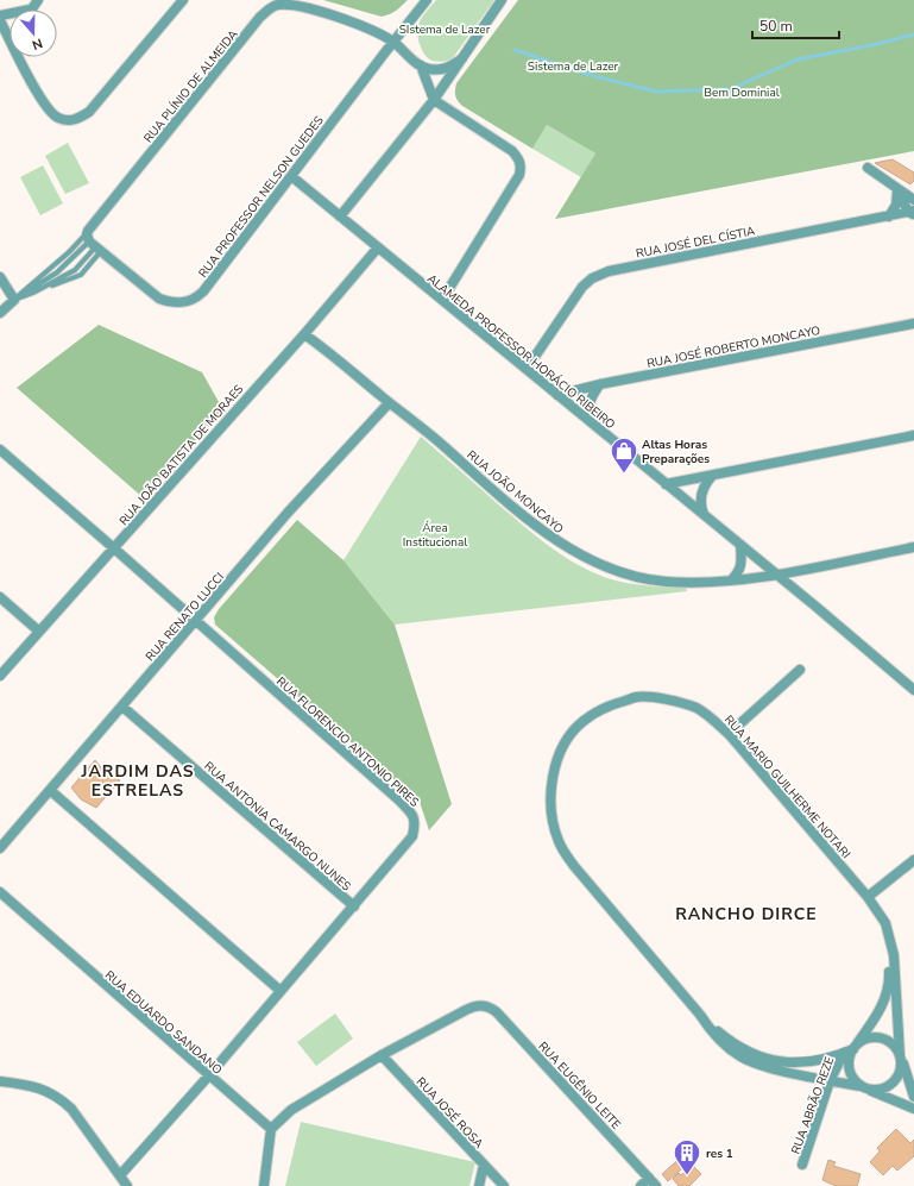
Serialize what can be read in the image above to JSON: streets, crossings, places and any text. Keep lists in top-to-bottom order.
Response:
{
  "streets": {
    "street": [
      "RUA PLÍNIO DE ALMEIDA",
      "RUA PROFESSOR NELSON GUEDES",
      "RUA JOSÉ DEL CÍSTIA",
      "RUA JOSÉ ROBERTO MONCAYO",
      "ALAMEDA PROFESSOR HORÁCIO RIBEIRO",
      "RUA JOÃO BATISTA DE MORAES",
      "RUA JOÃO MONCAYO",
      "RUA RENATO LUCCI",
      "RUA FLORENCIO ANTONIO PIRES",
      "RUA MARIO GUILHERME NOTARI",
      "RUA ANTONIA CAMARGO NUNES",
      "RUA EDUARDO SANDANO",
      "RUA EUGÊNIO LEITE",
      "RUA ABRÃO REZE",
      "RUA JOSÉ ROSA"
    ]
  },
  "crossings": [
    ["RUA PLÍNIO DE ALMEIDA", "RUA PROFESSOR NELSON GUEDES"],
    ["RUA PROFESSOR NELSON GUEDES", "ALAMEDA PROFESSOR HORÁCIO RIBEIRO"],
    ["RUA JOSÉ DEL CÍSTIA", "ALAMEDA PROFESSOR HORÁCIO RIBEIRO"],
    ["RUA JOSÉ ROBERTO MONCAYO", "ALAMEDA PROFESSOR HORÁCIO RIBEIRO"],
    ["ALAMEDA PROFESSOR HORÁCIO RIBEIRO", "RUA JOÃO BATISTA DE MORAES"],
    ["ALAMEDA PROFESSOR HORÁCIO RIBEIRO", "RUA JOÃO MONCAYO"],
    ["RUA JOÃO BATISTA DE MORAES", "RUA JOÃO MONCAYO"],
    ["RUA JOÃO BATISTA DE MORAES", "RUA FLORENCIO ANTONIO PIRES"],
    ["RUA JOÃO MONCAYO", "RUA RENATO LUCCI"],
    ["RUA RENATO LUCCI", "RUA FLORENCIO ANTONIO PIRES"],
    ["RUA RENATO LUCCI", "RUA ANTONIA CAMARGO NUNES"],
    ["RUA FLORENCIO ANTONIO PIRES", "RUA ANTONIA CAMARGO NUNES"],
    ["RUA FLORENCIO ANTONIO PIRES", "RUA EDUARDO SANDANO"],
    ["RUA MARIO GUILHERME NOTARI", "RUA ABRÃO REZE"],
    ["RUA EUGÊNIO LEITE", "RUA JOSÉ ROSA"]
  ],
  "districts": ["JARDIM DAS ESTRELAS", "RANCHO DIRCE"],
  "parks": [
    "SIstema de Lazer",
    "Sistema de Lazer",
    "Bem Dominial",
    "Área Institucional"
  ],
  "places": {
    "shop": ["Altas Horas Preparações"],
    "building": ["res 1"]
  },
  "scale_bar": "50 m",
  "north": "bottom"
}
